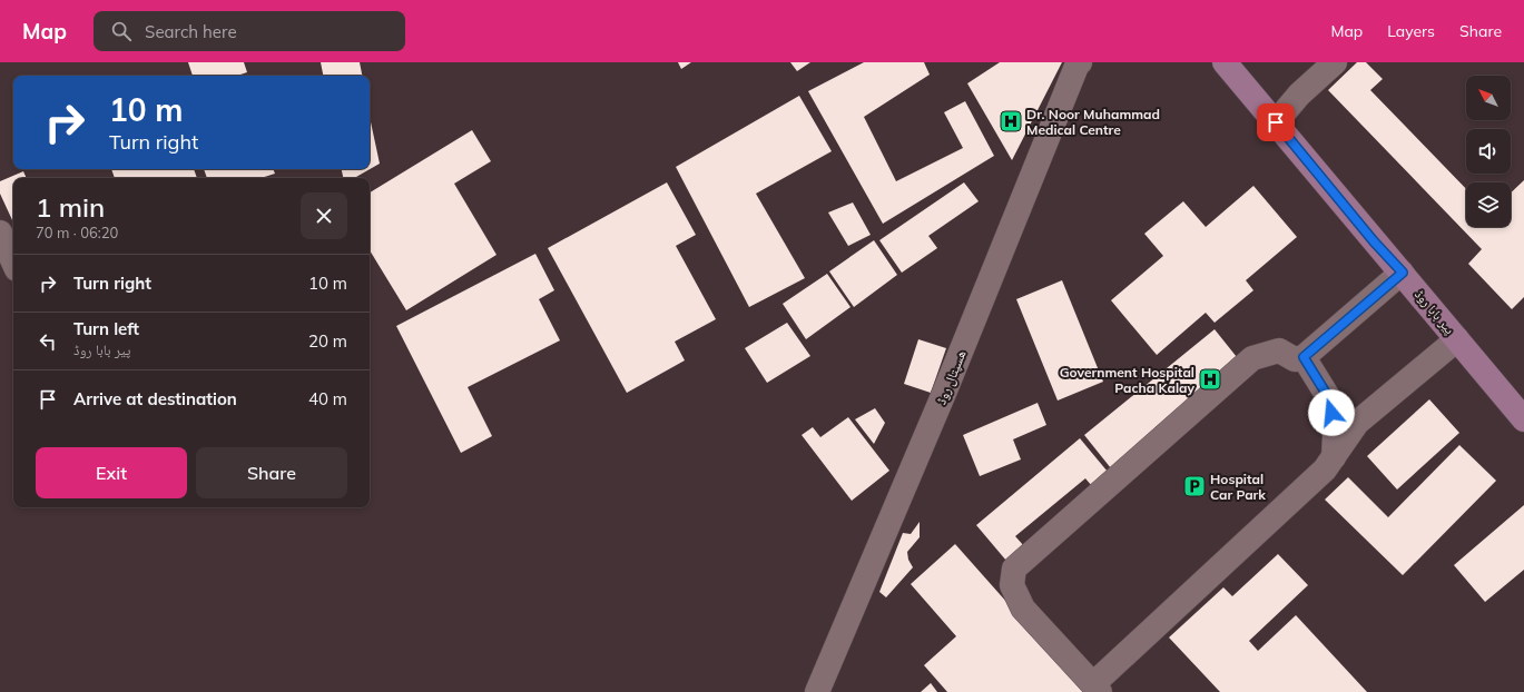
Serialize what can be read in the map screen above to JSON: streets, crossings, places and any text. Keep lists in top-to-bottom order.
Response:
{
  "streets": {
    "main road": ["پیر بابا روڈ"],
    "street": ["ھسپتال روڈ"]
  },
  "places": {
    "hospital": ["Dr. Noor Muhammad Medical Centre", "Government Hospital Pacha Kalay"],
    "parking": ["Hospital Car Park"]
  },
  "north": "top left",
  "page": {
    "header": "Map",
    "search": "Search here",
    "nav": ["Map", "Layers", "Share"],
    "turn": ["10 m", "Turn right"],
    "heading": ["1 min", "70 m · 06:20"],
    "list": [
      {
        "name": "Turn right",
        "value": "10 m"
      },
      {
        "name": "Turn left",
        "note": "پیر بابا روڈ",
        "value": "20 m"
      },
      {
        "name": "Arrive at destination",
        "value": "40 m"
      }
    ],
    "buttons": ["Exit", "Share"]
  }
}
